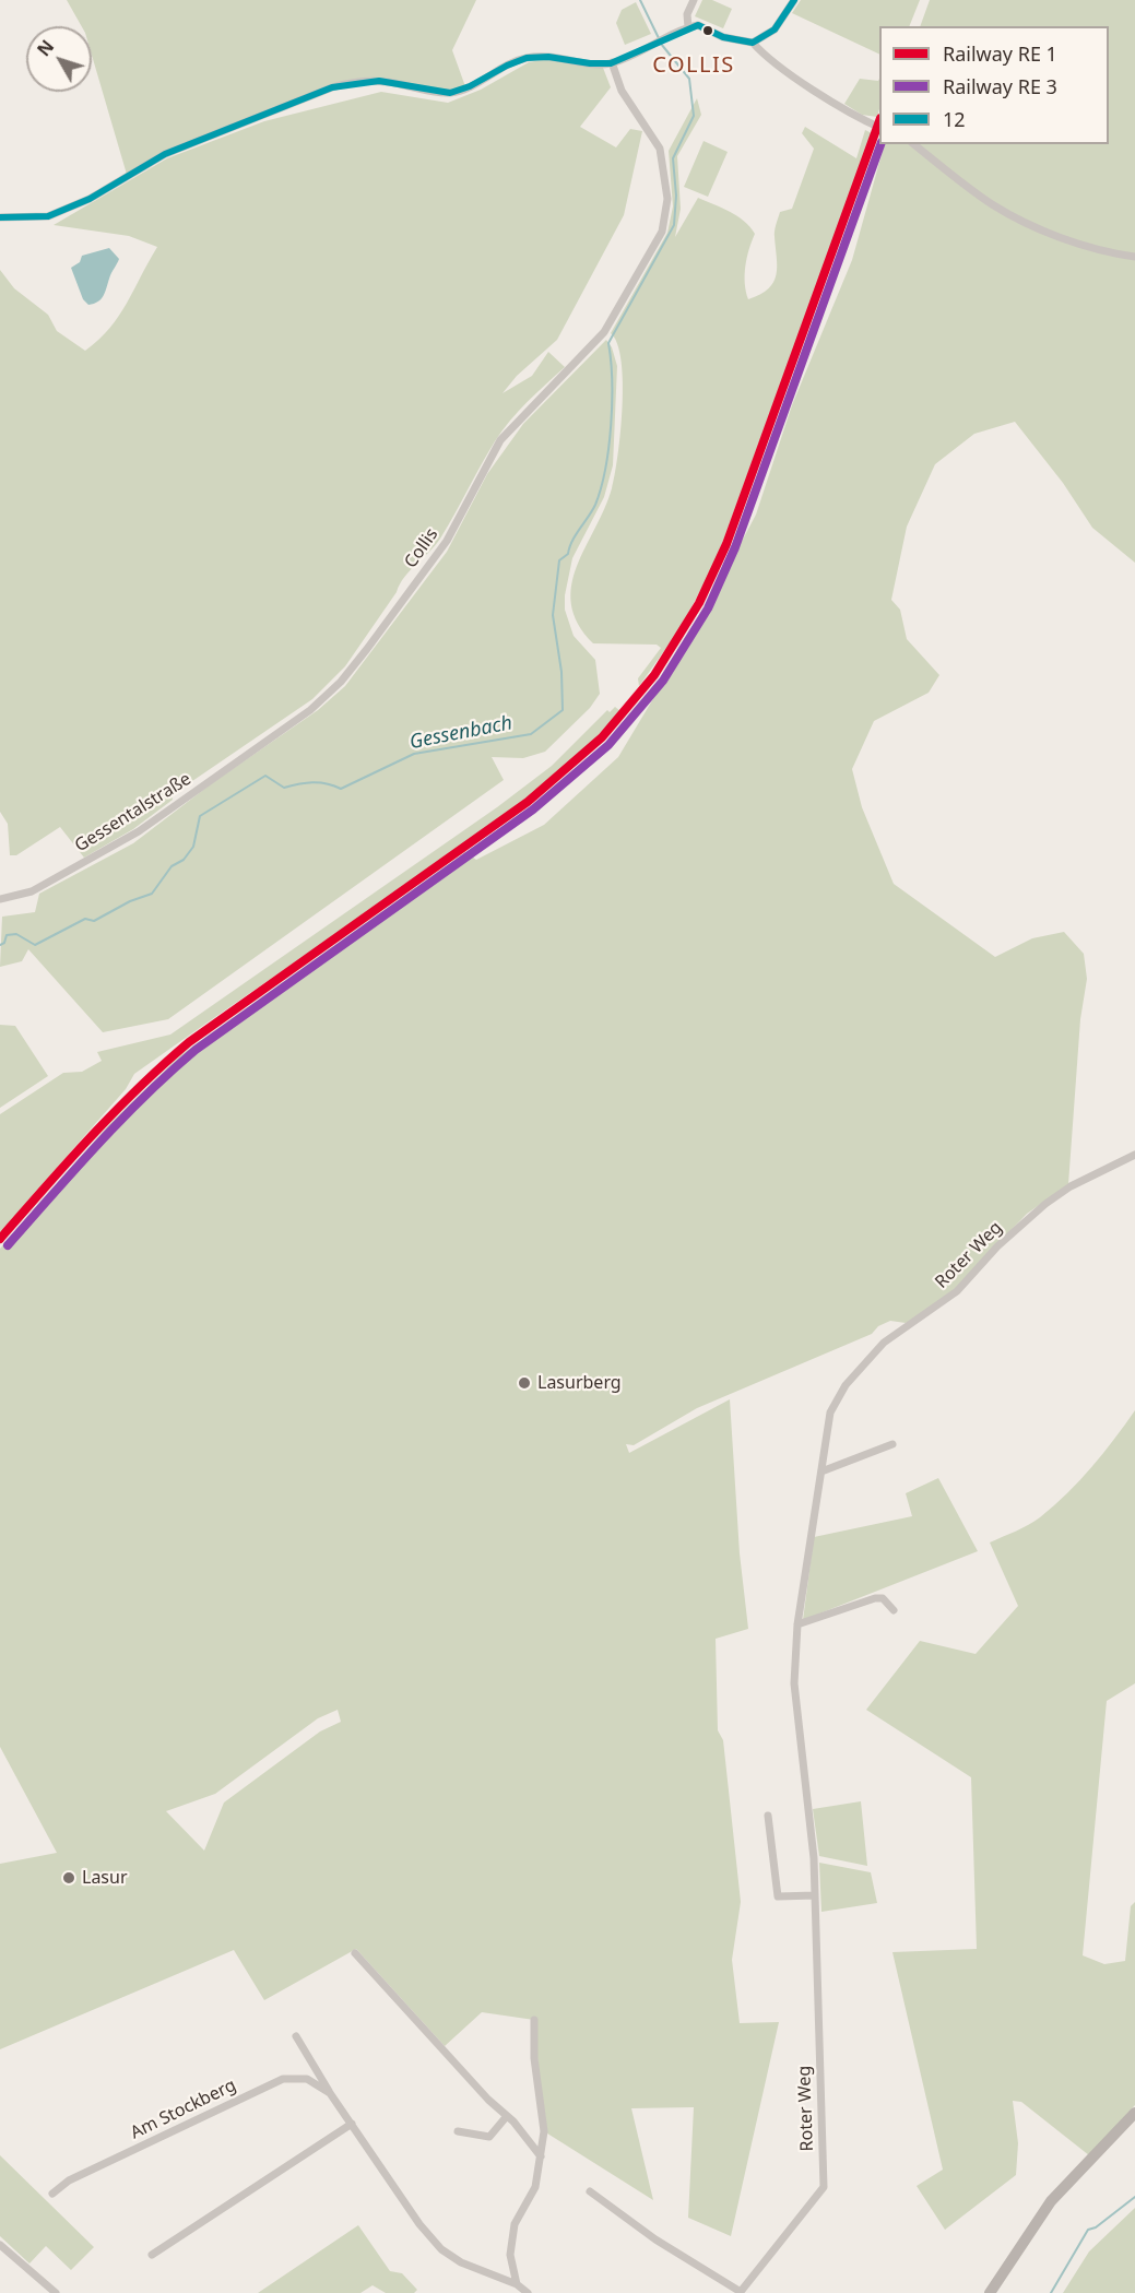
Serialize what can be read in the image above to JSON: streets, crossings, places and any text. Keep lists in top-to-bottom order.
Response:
{
  "streets": {
    "street": [
      "Collis",
      "Gessentalstraße",
      "Roter Weg",
      "Am Stockberg"
    ]
  },
  "crossings": [
    ["Collis", "Gessentalstraße"]
  ],
  "districts": ["COLLIS"],
  "water": ["Gessenbach"],
  "places": ["Lasurberg", "Lasur"],
  "lines": ["transit line 12"],
  "legend": ["Railway RE 1", "Railway RE 3", "12"],
  "north": "top left"
}
